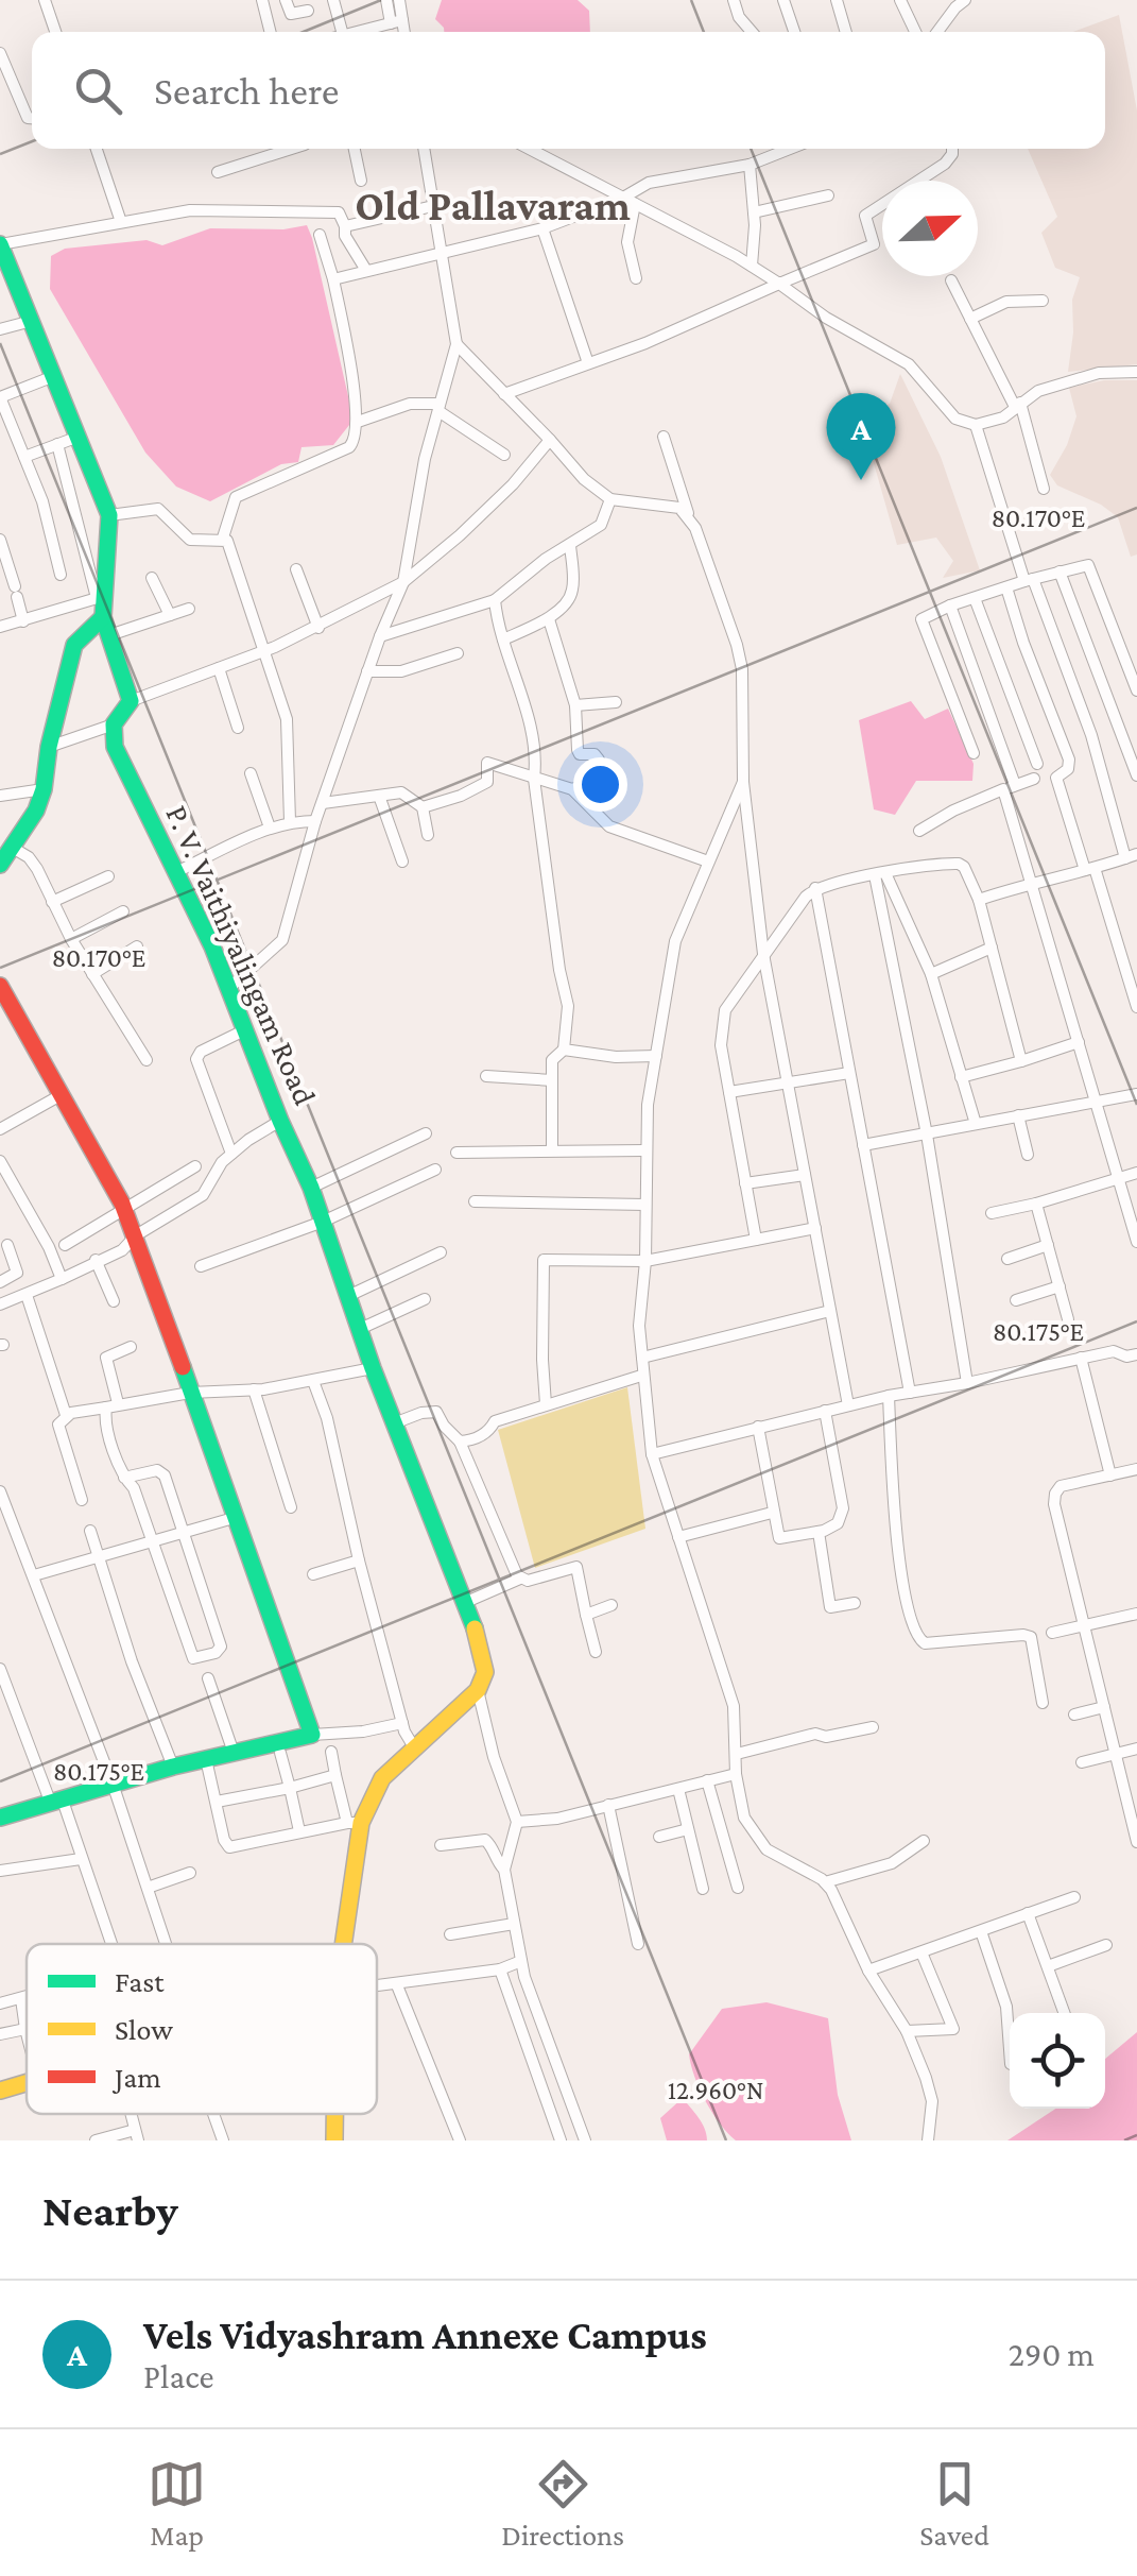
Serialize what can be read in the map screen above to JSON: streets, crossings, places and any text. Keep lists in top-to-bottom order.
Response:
{
  "streets": {
    "street": ["P. V. Vaithiyalingam Road"]
  },
  "districts": ["Old Pallavaram"],
  "legend": ["Fast", "Slow", "Jam"],
  "north": "right",
  "page": {
    "search": "Search here",
    "pins": "A",
    "heading": "Nearby",
    "list": [
      {
        "mark": "A",
        "name": "Vels Vidyashram Annexe Campus",
        "note": "Place",
        "value": "290 m"
      }
    ],
    "nav": ["Map", "Directions", "Saved"]
  },
  "coordinates": ["80.170°E", "80.175°E", "12.960°N"]
}
